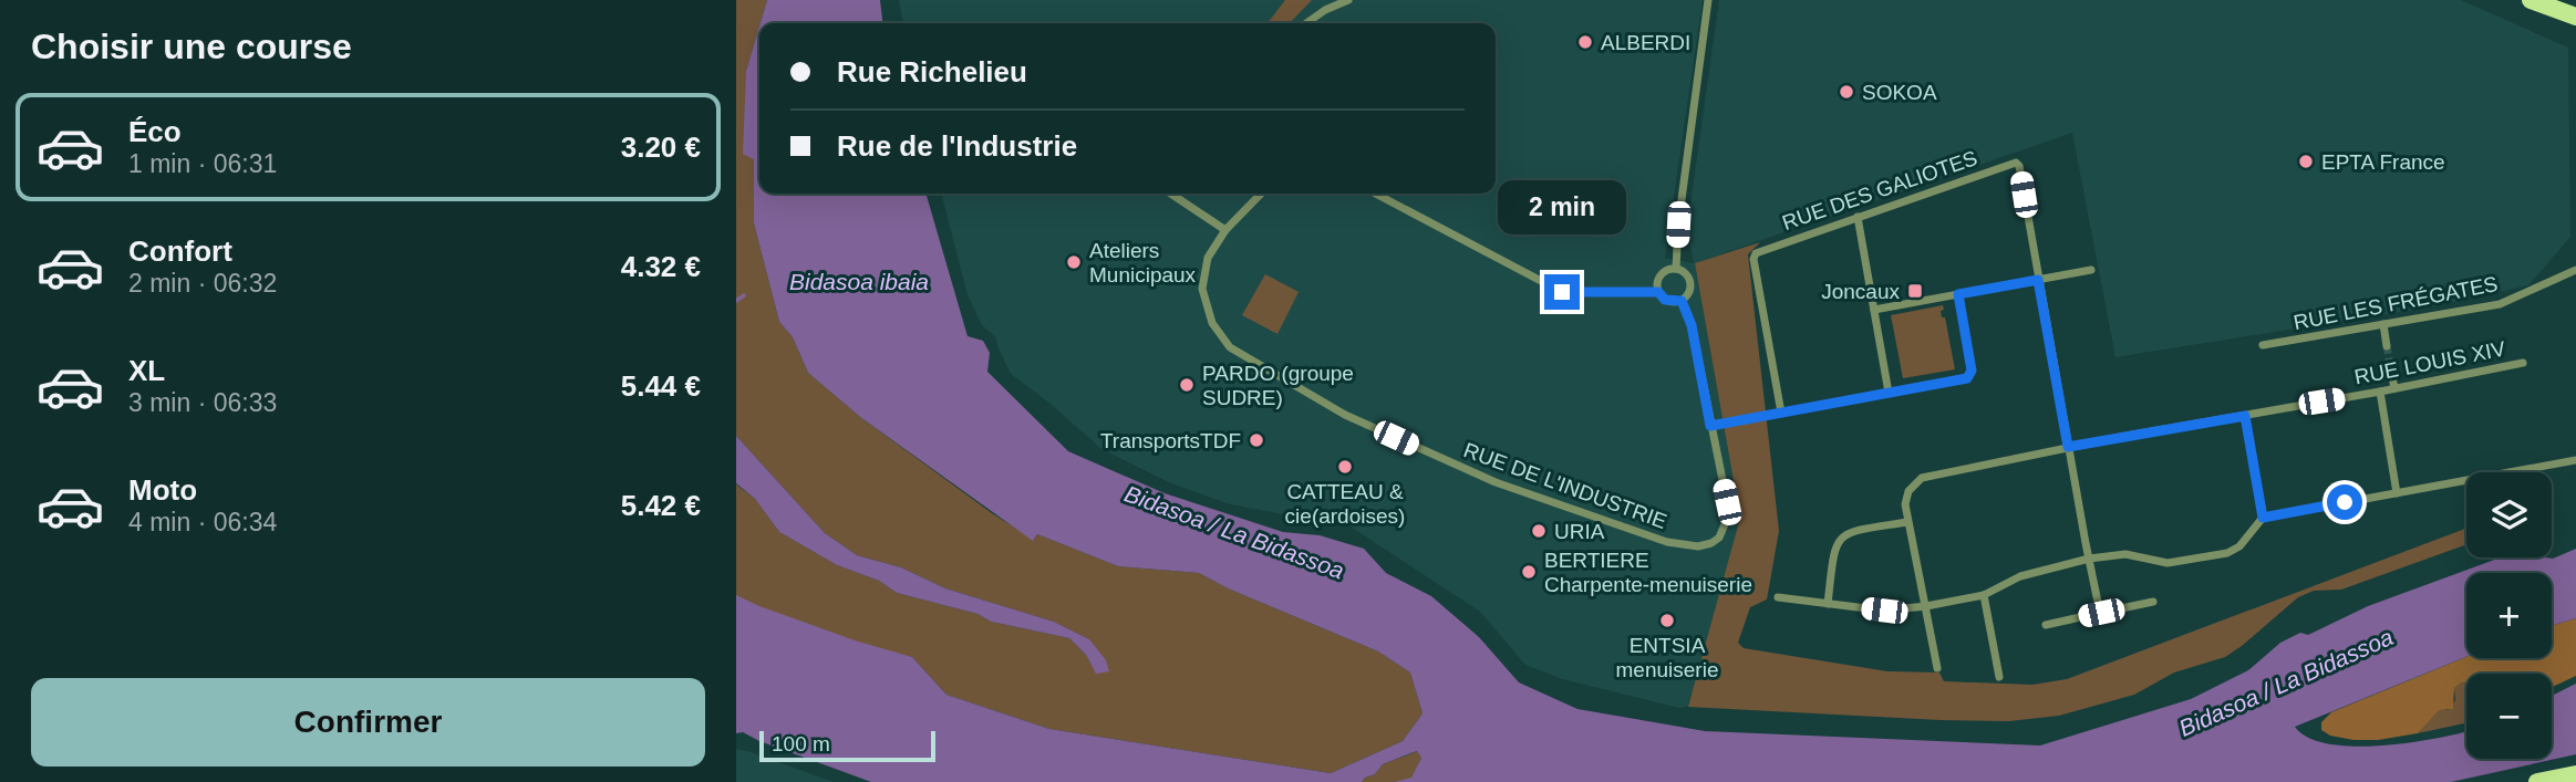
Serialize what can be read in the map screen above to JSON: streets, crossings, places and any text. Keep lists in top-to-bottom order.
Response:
{
  "streets": {
    "street": [
      "RUE DES GALIOTES",
      "RUE LES FRÉGATES",
      "RUE LOUIS XIV",
      "RUE DE L'INDUSTRIE"
    ]
  },
  "water": ["Bidasoa ibaia", "Bidasoa / La Bidassoa"],
  "places": {
    "other": [
      "ALBERDI",
      "SOKOA",
      "EPTA France",
      "Ateliers Municipaux",
      "PARDO (groupe SUDRE)",
      "TransportsTDF",
      "CATTEAU & cie(ardoises)",
      "URIA",
      "BERTIERE Charpente-menuiserie",
      "ENTSIA menuiserie"
    ],
    "transit": ["Joncaux"]
  },
  "scale_bar": "100 m",
  "page": {
    "heading": "Choisir une course",
    "banner": ["Rue Richelieu", "Rue de l'Industrie"],
    "list": [
      {
        "name": "Éco",
        "note": "1 min · 06:31",
        "value": "3.20 €"
      },
      {
        "name": "Confort",
        "note": "2 min · 06:32",
        "value": "4.32 €"
      },
      {
        "name": "XL",
        "note": "3 min · 06:33",
        "value": "5.44 €"
      },
      {
        "name": "Moto",
        "note": "4 min · 06:34",
        "value": "5.42 €"
      }
    ],
    "bubble": "2 min",
    "map_buttons": ["+", "−"],
    "buttons": "Confirmer",
    "scale": "100 m"
  }
}
